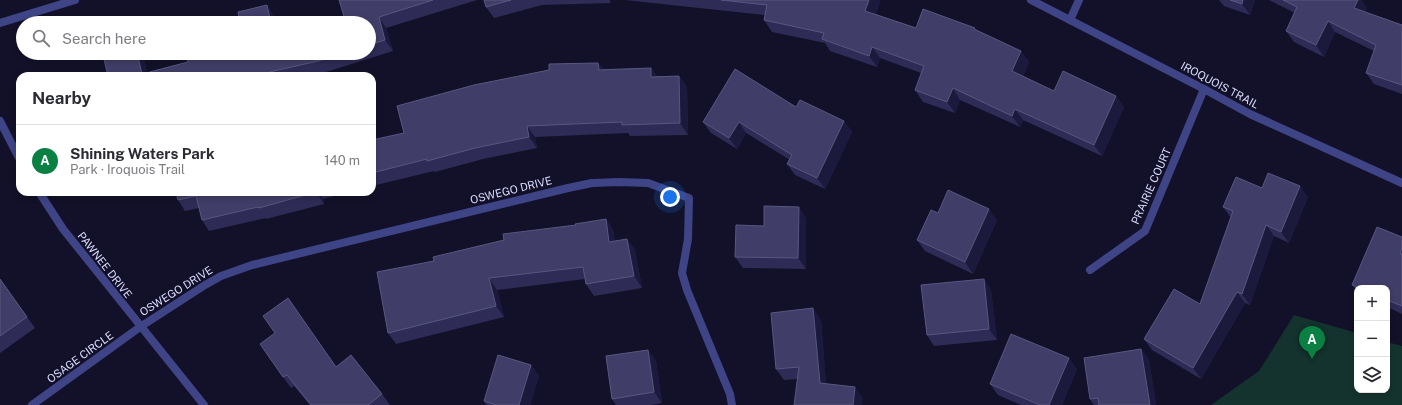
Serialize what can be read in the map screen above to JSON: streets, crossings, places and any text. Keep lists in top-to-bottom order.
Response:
{
  "streets": {
    "street": [
      "IROQUOIS TRAIL",
      "PRAIRIE COURT",
      "OSWEGO DRIVE",
      "PAWNEE DRIVE",
      "OSAGE CIRCLE"
    ]
  },
  "crossings": [
    ["IROQUOIS TRAIL", "PRAIRIE COURT"],
    ["OSWEGO DRIVE", "PAWNEE DRIVE"],
    ["OSWEGO DRIVE", "OSAGE CIRCLE"],
    ["PAWNEE DRIVE", "OSAGE CIRCLE"]
  ],
  "page": {
    "search": "Search here",
    "heading": "Nearby",
    "list": [
      {
        "mark": "A",
        "name": "Shining Waters Park",
        "note": "Park · Iroquois Trail",
        "value": "140 m"
      }
    ],
    "map_buttons": ["+", "−"],
    "pins": "A"
  }
}
